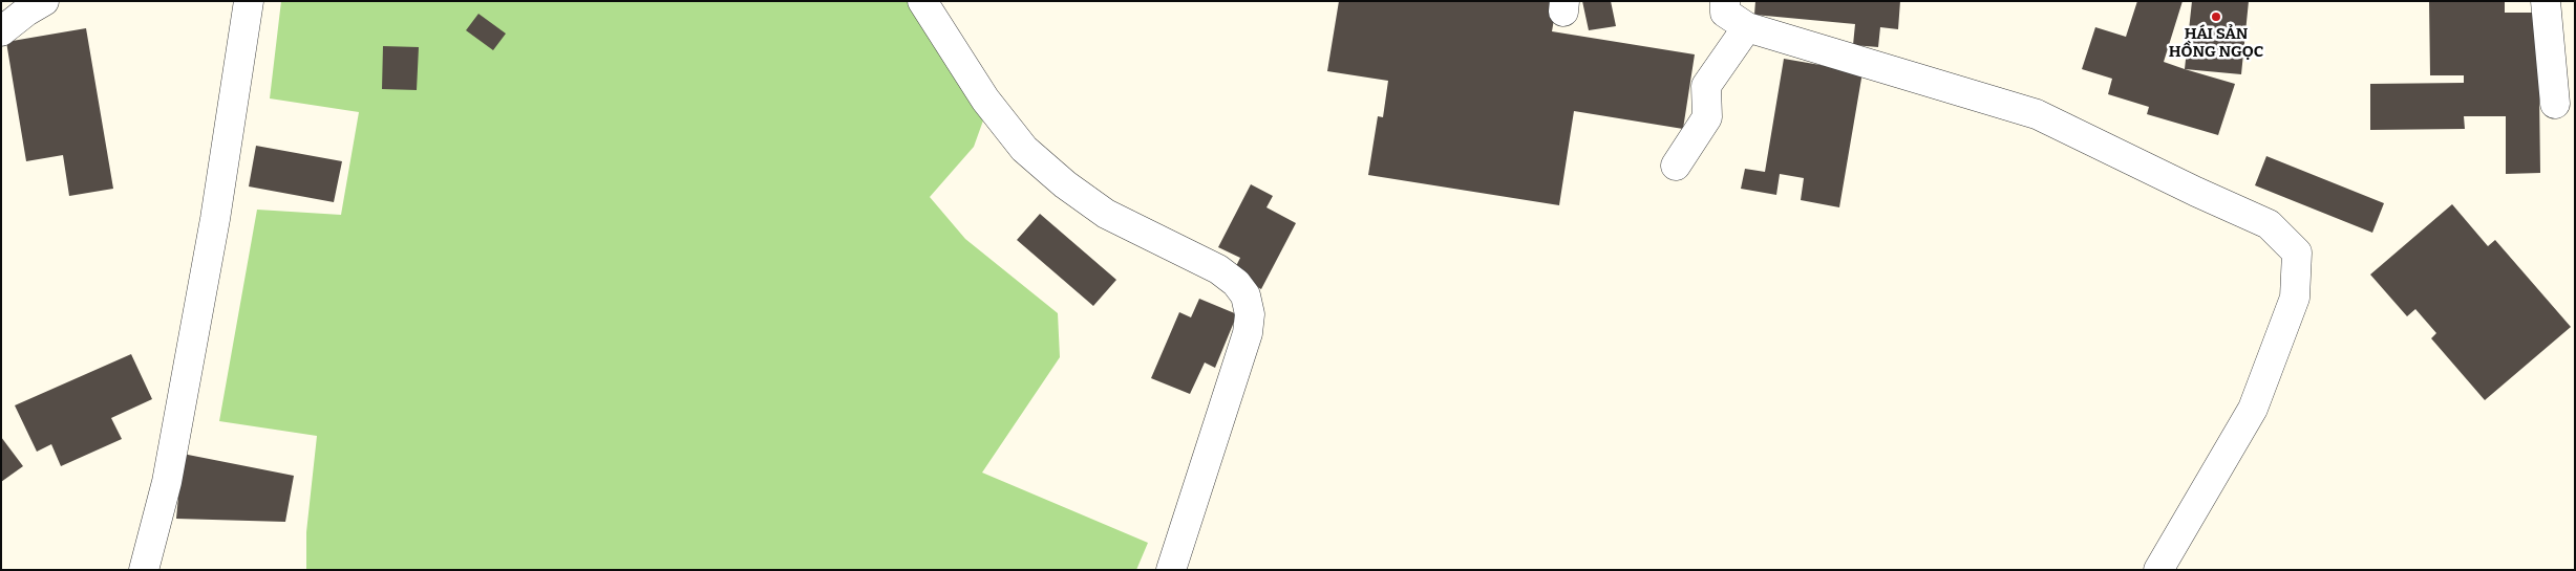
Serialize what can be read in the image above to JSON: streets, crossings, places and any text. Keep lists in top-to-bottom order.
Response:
{
  "places": ["HÁI SẢN HỒNG NGỌC"]
}
